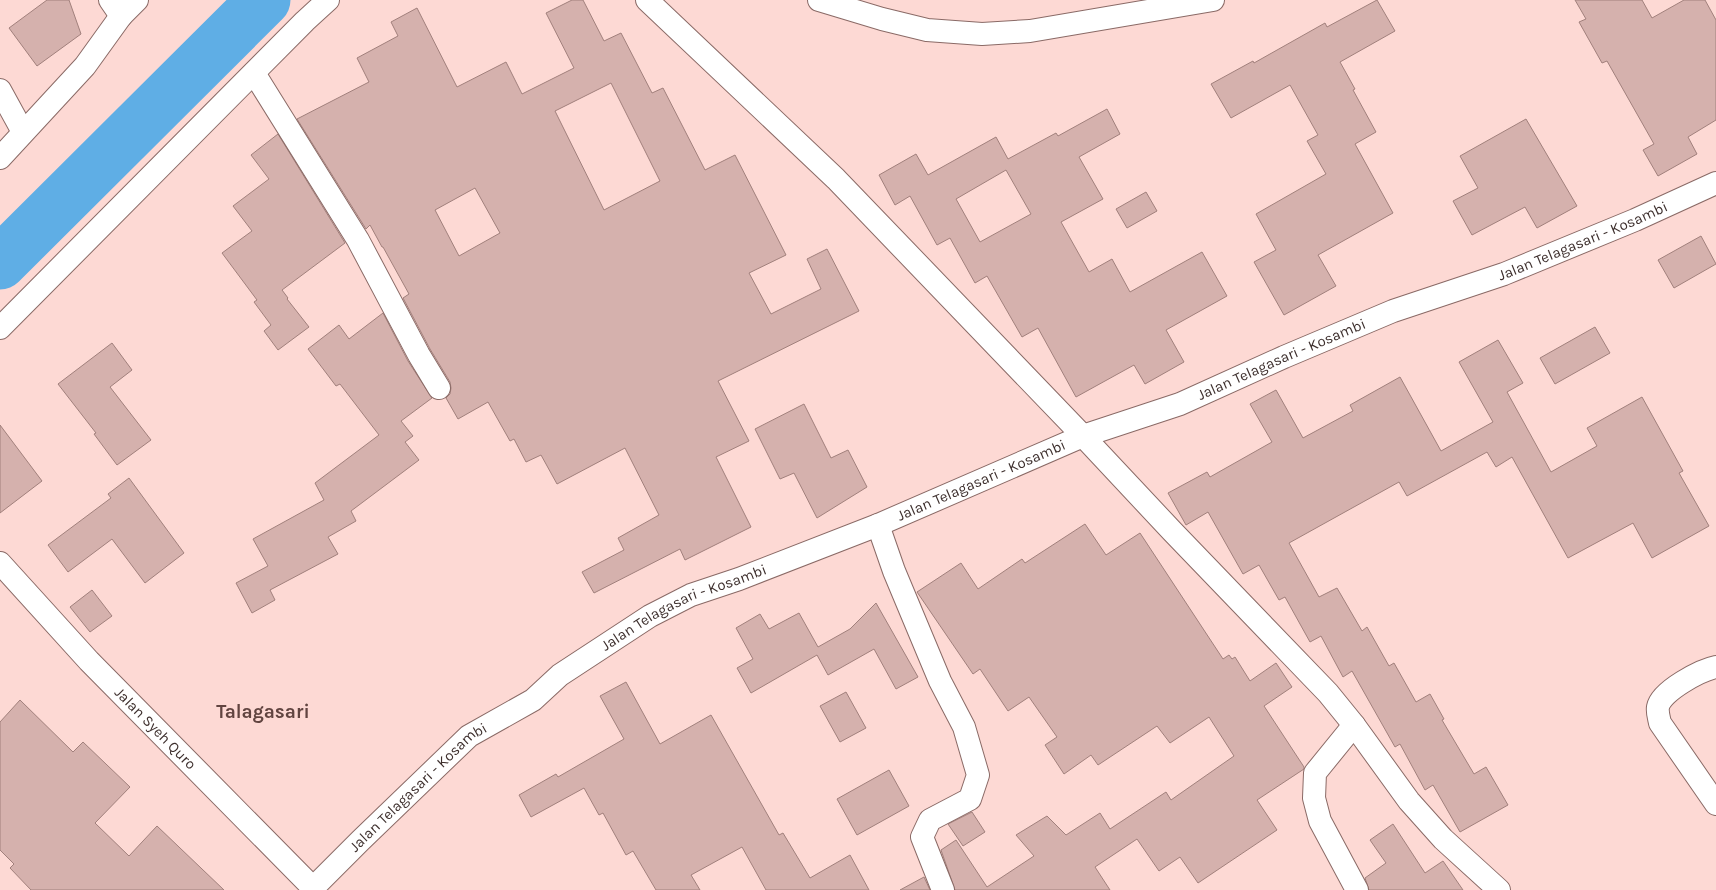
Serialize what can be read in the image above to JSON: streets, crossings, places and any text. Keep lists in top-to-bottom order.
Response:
{
  "streets": {
    "street": ["Jalan Telagasari - Kosambi", "Jalan Syeh Quro"]
  },
  "crossings": [
    ["Jalan Telagasari - Kosambi", "Jalan Syeh Quro"]
  ],
  "districts": ["Talagasari"]
}
